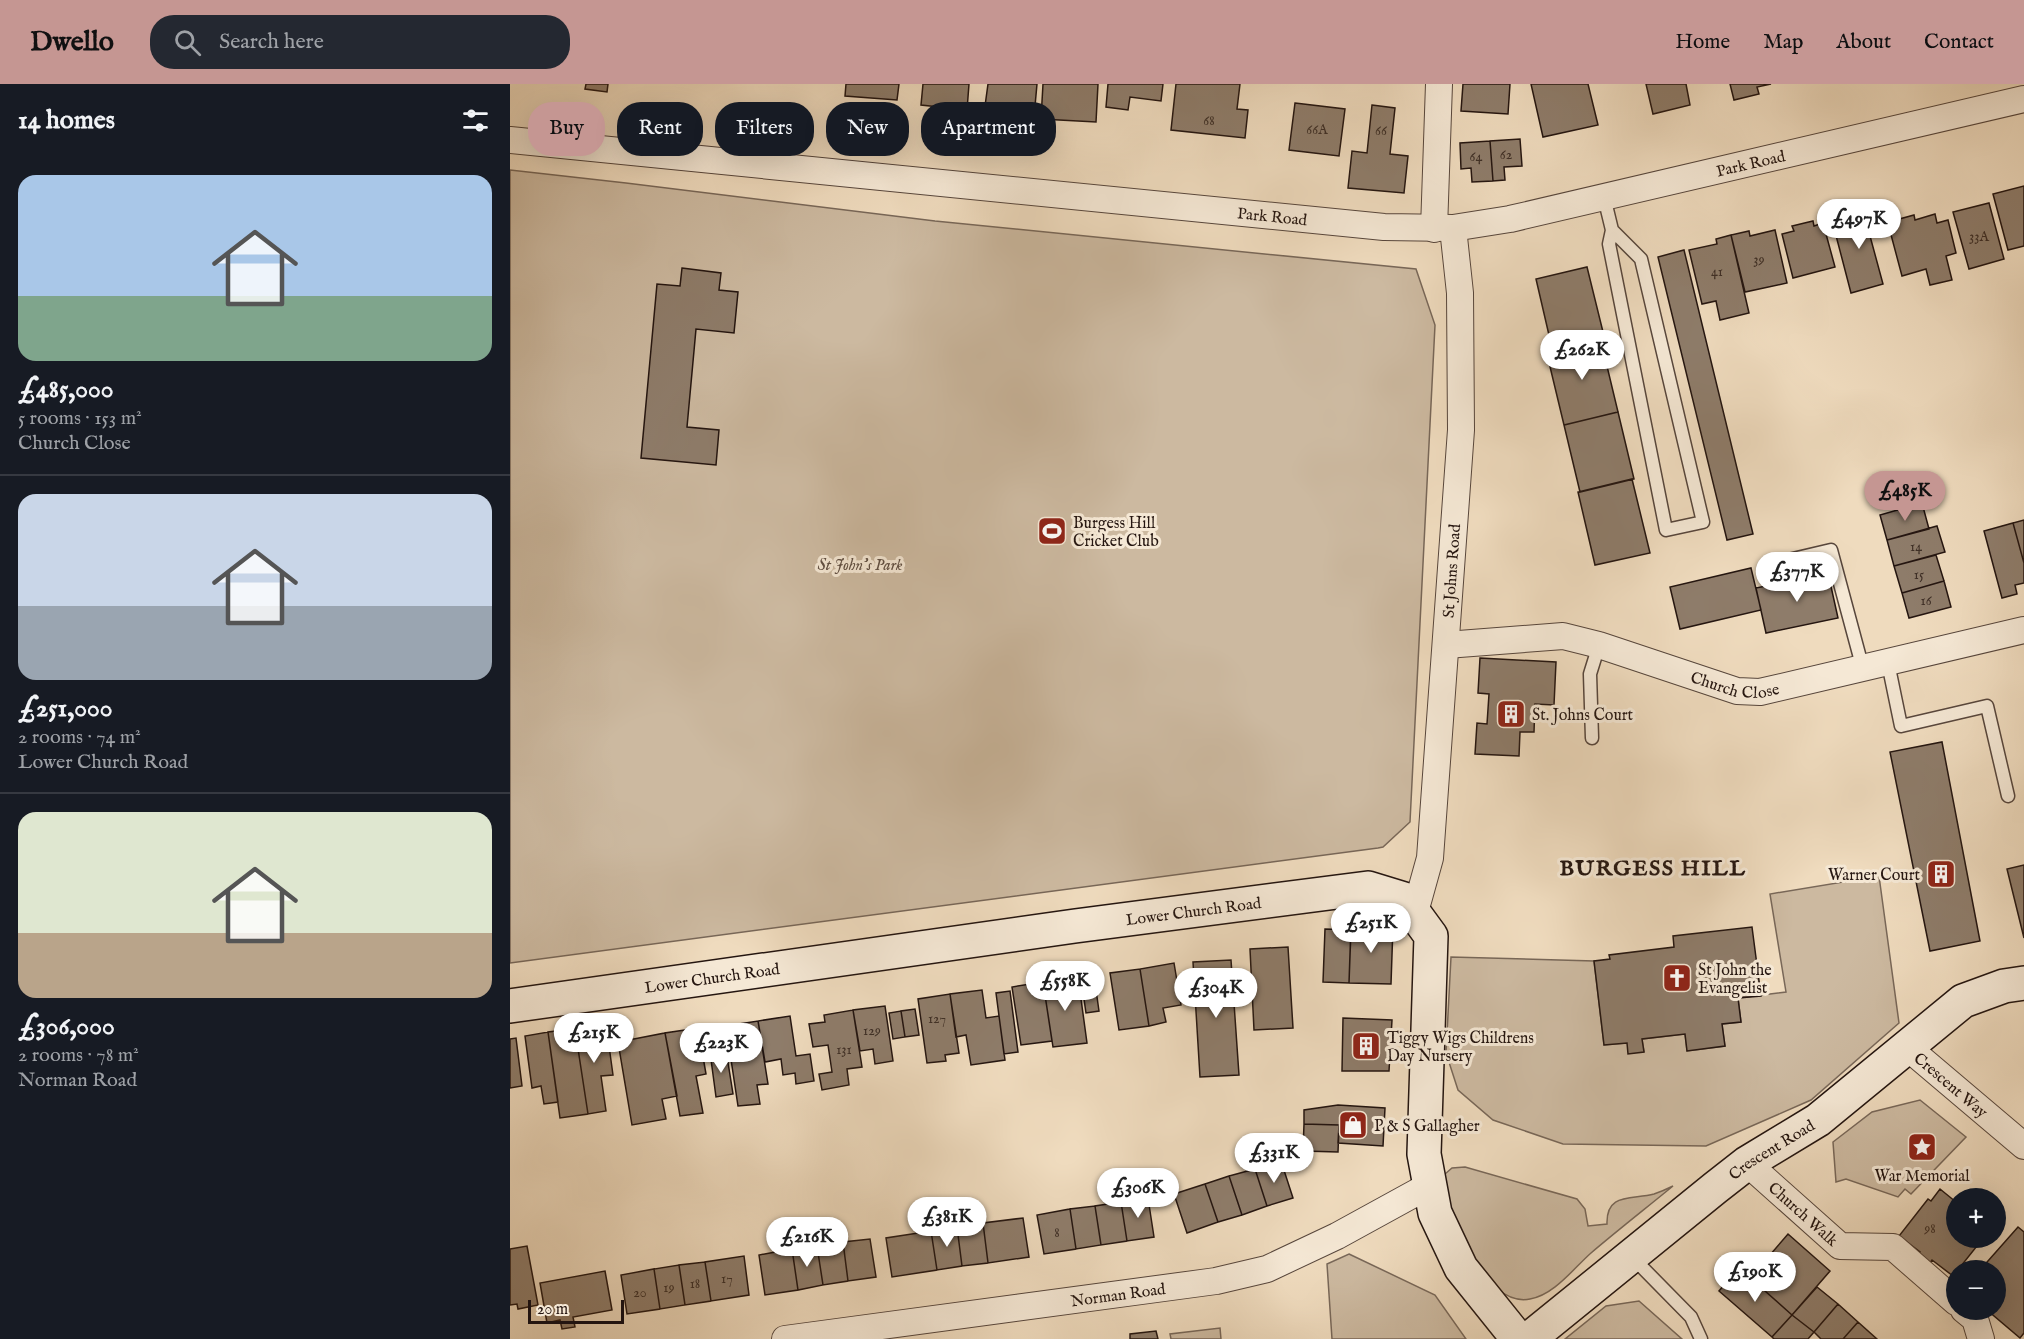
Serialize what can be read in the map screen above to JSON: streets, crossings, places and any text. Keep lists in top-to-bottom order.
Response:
{
  "streets": {
    "street": [
      "Park Road",
      "St Johns Road",
      "Church Close",
      "Lower Church Road",
      "Crescent Way",
      "Crescent Road",
      "Church Walk",
      "Norman Road"
    ]
  },
  "crossings": [
    ["Park Road", "St Johns Road"],
    ["St Johns Road", "Church Close"],
    ["St Johns Road", "Lower Church Road"],
    ["Lower Church Road", "Norman Road"],
    ["Crescent Way", "Crescent Road"],
    ["Crescent Road", "Church Walk"]
  ],
  "districts": ["BURGESS HILL"],
  "parks": ["St John's Park"],
  "places": {
    "sports": ["Burgess Hill Cricket Club"],
    "building": ["St. Johns Court", "Warner Court", "Tiggy Wigs Childrens Day Nursery"],
    "church": ["St John the Evangelist"],
    "shop": ["P & S Gallagher"],
    "place": ["War Memorial"]
  },
  "house_numbers": [
    "68",
    "66A",
    "66",
    "62",
    "64",
    "33A",
    "39",
    "41",
    "14",
    "15",
    "16",
    "127",
    "129",
    "131",
    "98",
    "8",
    "17",
    "18",
    "19",
    "20"
  ],
  "scale_bar": "20 m",
  "page": {
    "header": "Dwello",
    "search": "Search here",
    "nav": [
      "Home",
      "Map",
      "About",
      "Contact"
    ],
    "heading": "14 homes",
    "chip": [
      "Buy",
      "Rent",
      "Filters",
      "New",
      "Apartment"
    ],
    "list": [
      {
        "name": "£485,000",
        "note": "5 rooms · 153 m² · Church Close"
      },
      {
        "name": "£251,000",
        "note": "2 rooms · 74 m² · Lower Church Road"
      },
      {
        "name": "£306,000",
        "note": "2 rooms · 78 m² · Norman Road"
      }
    ],
    "price": [
      "£497K",
      "£262K",
      "£485K",
      "£377K",
      "£251K",
      "£558K",
      "£304K",
      "£215K",
      "£223K",
      "£331K",
      "£306K",
      "£381K",
      "£216K",
      "£190K"
    ],
    "map_buttons": ["+", "−"],
    "scale": "20 m"
  }
}
